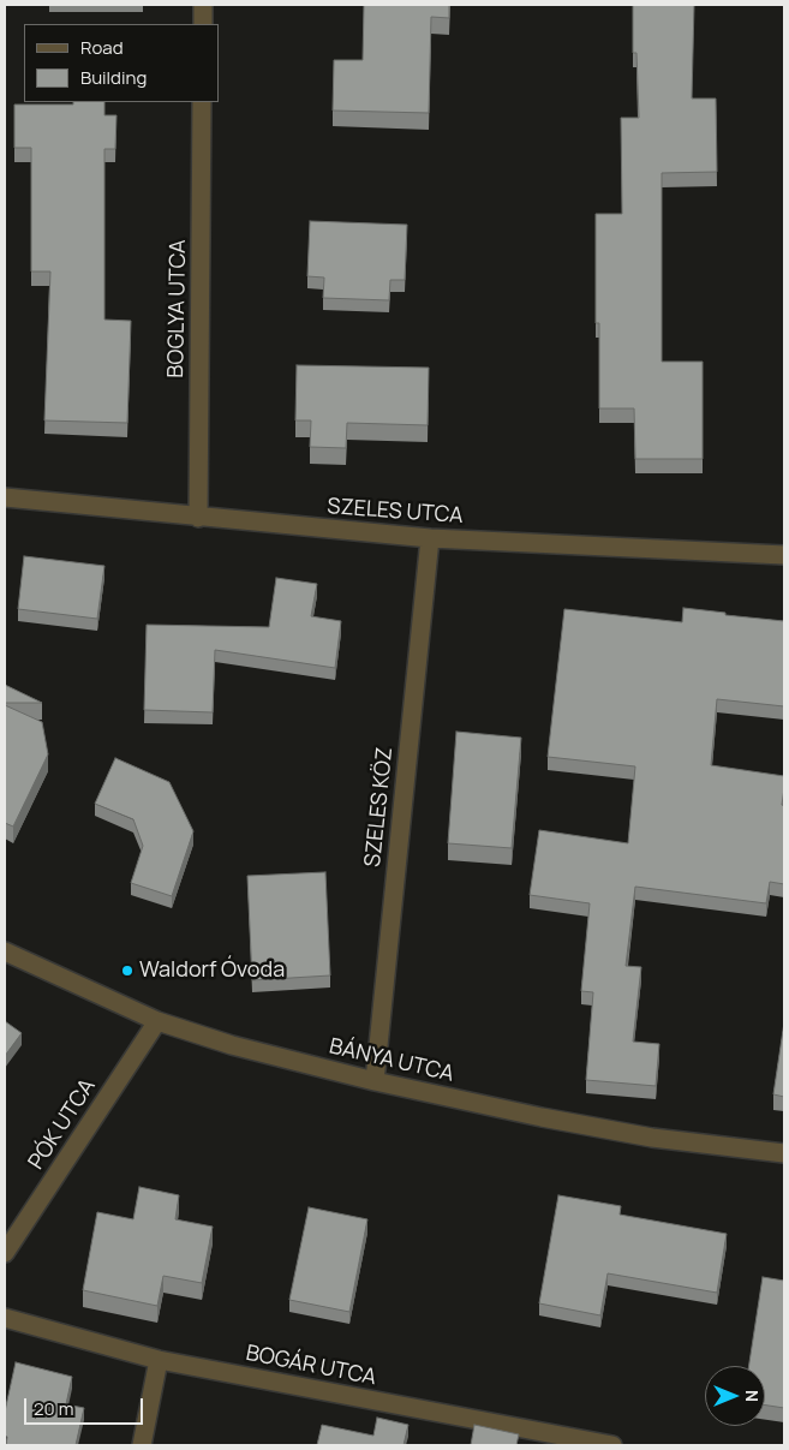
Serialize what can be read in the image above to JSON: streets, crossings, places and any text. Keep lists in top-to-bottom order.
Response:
{
  "streets": {
    "street": [
      "BOGLYA UTCA",
      "SZELES UTCA",
      "SZELES KÖZ",
      "BÁNYA UTCA",
      "PÓK UTCA",
      "BOGÁR UTCA"
    ]
  },
  "crossings": [
    ["BOGLYA UTCA", "SZELES UTCA"],
    ["SZELES UTCA", "SZELES KÖZ"],
    ["SZELES KÖZ", "BÁNYA UTCA"],
    ["BÁNYA UTCA", "PÓK UTCA"]
  ],
  "places": ["Waldorf Óvoda"],
  "legend": ["Road", "Building"],
  "scale_bar": "20 m",
  "north": "right"
}
